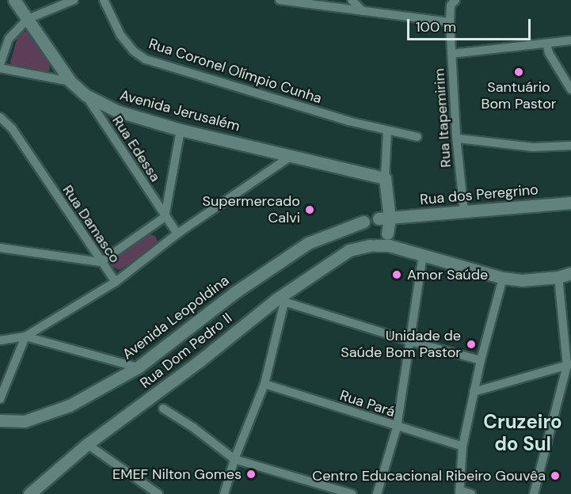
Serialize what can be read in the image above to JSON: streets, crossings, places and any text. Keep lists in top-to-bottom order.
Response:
{
  "streets": {
    "street": [
      "Rua Coronel Olímpio Cunha",
      "Avenida Jerusalém",
      "Rua Itapemirim",
      "Rua Edessa",
      "Rua dos Peregrino",
      "Rua Damasco",
      "Avenida Leopoldina",
      "Rua Dom Pedro II",
      "Rua Pará"
    ]
  },
  "crossings": [
    ["Avenida Jerusalém", "Rua Edessa"],
    ["Avenida Jerusalém", "Rua Damasco"],
    ["Rua Itapemirim", "Rua dos Peregrino"],
    ["Rua Edessa", "Rua Damasco"],
    ["Rua dos Peregrino", "Avenida Leopoldina"],
    ["Rua dos Peregrino", "Rua Dom Pedro II"],
    ["Avenida Leopoldina", "Rua Dom Pedro II"]
  ],
  "districts": ["Cruzeiro do Sul"],
  "places": [
    "Santuário Bom Pastor",
    "Supermercado Calvi",
    "Amor Saúde",
    "Unidade de Saúde Bom Pastor",
    "EMEF Nilton Gomes",
    "Centro Educacional Ribeiro Gouvêa"
  ],
  "scale_bar": "100 m"
}
